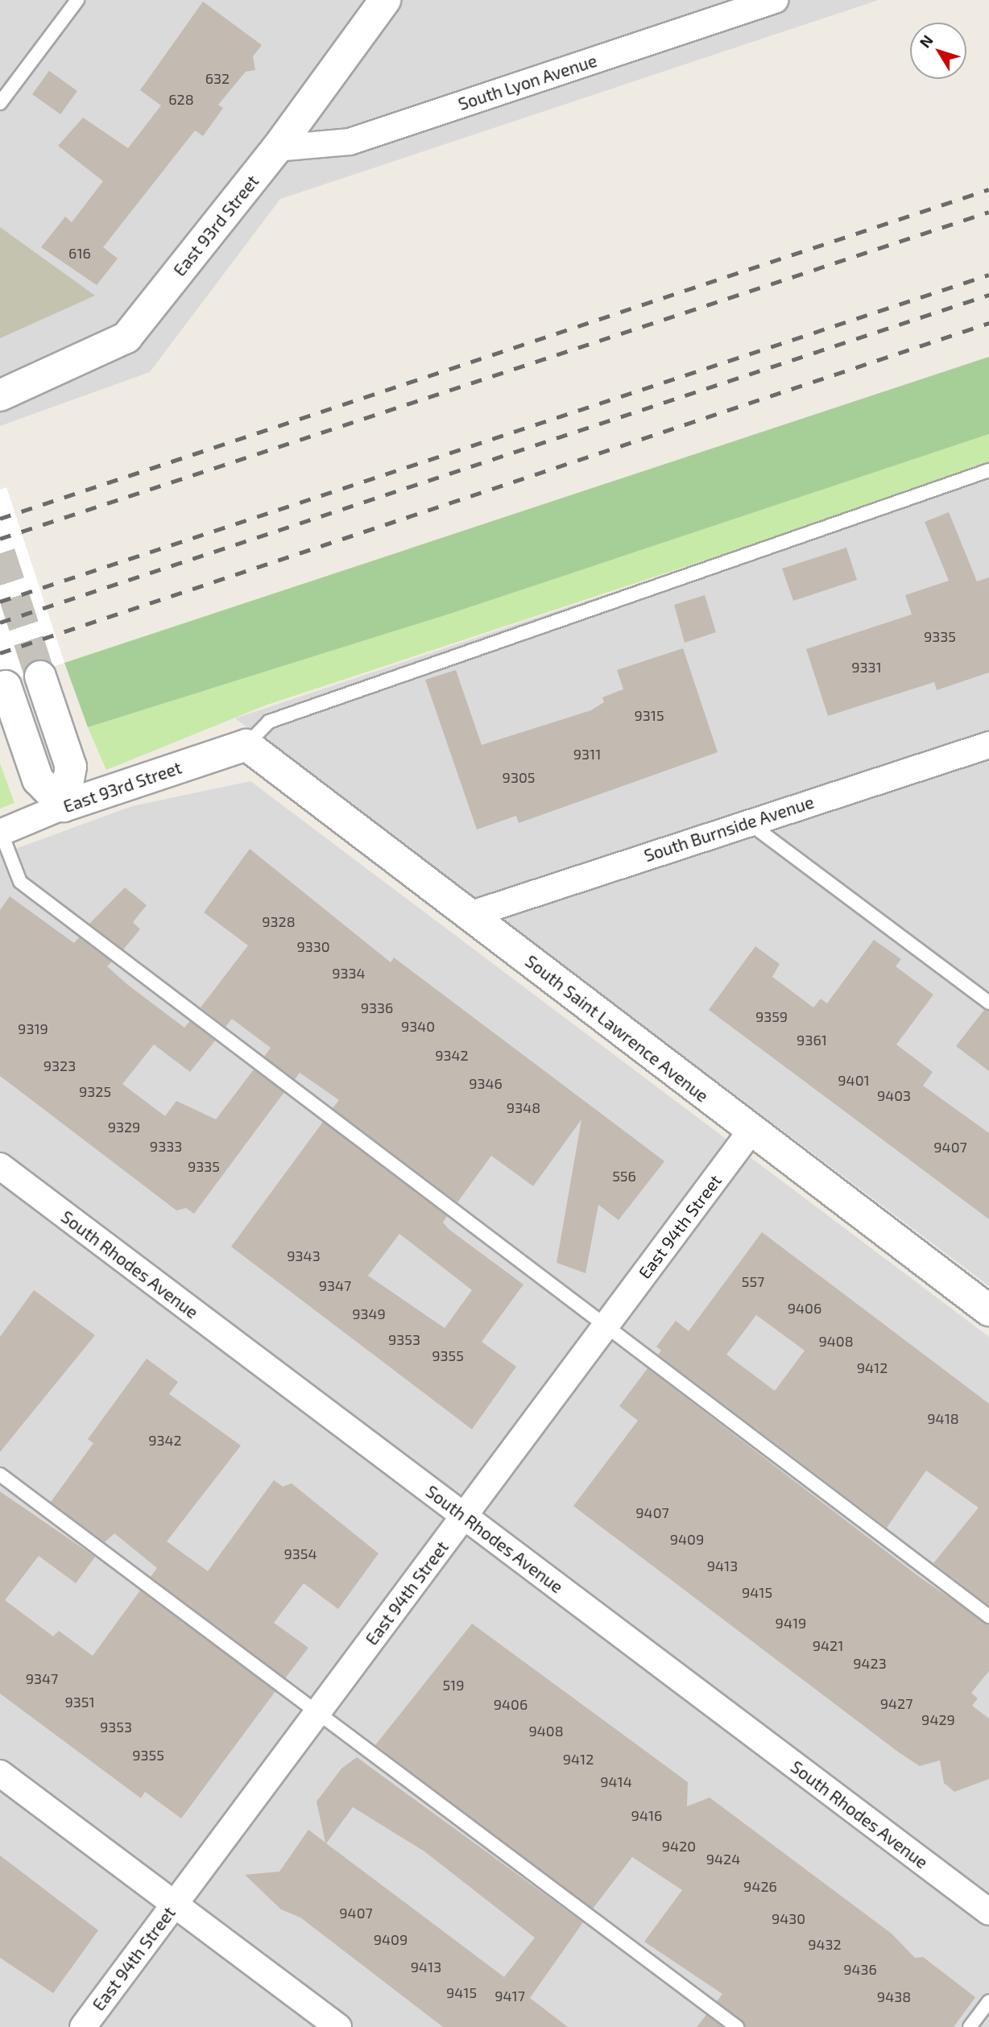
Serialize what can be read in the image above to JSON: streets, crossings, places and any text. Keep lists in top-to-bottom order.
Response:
{
  "streets": {
    "street": [
      "South Lyon Avenue",
      "East 93rd Street",
      "South Burnside Avenue",
      "South Saint Lawrence Avenue",
      "East 94th Street",
      "South Rhodes Avenue"
    ]
  },
  "crossings": [
    ["South Lyon Avenue", "East 93rd Street"],
    ["East 93rd Street", "South Saint Lawrence Avenue"],
    ["South Burnside Avenue", "South Saint Lawrence Avenue"],
    ["South Saint Lawrence Avenue", "East 94th Street"],
    ["East 94th Street", "South Rhodes Avenue"]
  ],
  "house_numbers": [
    "632",
    "628",
    "616",
    "9335",
    "9331",
    "9315",
    "9311",
    "9305",
    "9328",
    "9330",
    "9334",
    "9336",
    "9359",
    "9340",
    "9319",
    "9361",
    "9342",
    "9323",
    "9401",
    "9346",
    "9325",
    "9403",
    "9348",
    "9329",
    "9333",
    "9407",
    "9335",
    "556",
    "9343",
    "557",
    "9347",
    "9406",
    "9349",
    "9353",
    "9408",
    "9355",
    "9412",
    "9418",
    "9342",
    "9407",
    "9409",
    "9354",
    "9413",
    "9415",
    "9419",
    "9421",
    "9423",
    "9347",
    "519",
    "9351",
    "9427",
    "9406",
    "9429",
    "9353",
    "9408",
    "9355",
    "9412",
    "9414",
    "9416",
    "9420",
    "9424",
    "9426",
    "9407",
    "9430",
    "9409",
    "9432",
    "9413",
    "9436",
    "9415",
    "9417",
    "9438"
  ],
  "north": "top left"
}
